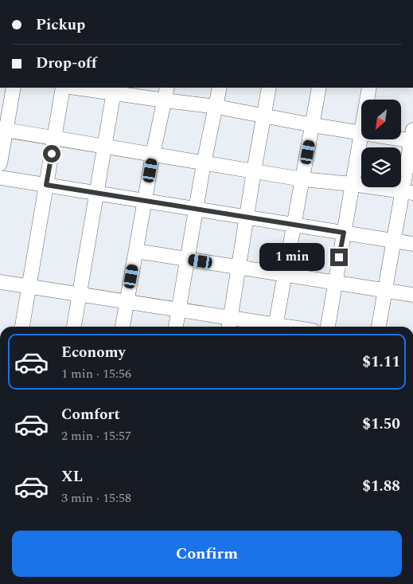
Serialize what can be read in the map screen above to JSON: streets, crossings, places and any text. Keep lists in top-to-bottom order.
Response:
{
  "north": "bottom left",
  "page": {
    "banner": ["Pickup", "Drop-off"],
    "bubble": "1 min",
    "list": [
      {
        "name": "Economy",
        "note": "1 min · 15:56",
        "value": "$1.11"
      },
      {
        "name": "Comfort",
        "note": "2 min · 15:57",
        "value": "$1.50"
      },
      {
        "name": "XL",
        "note": "3 min · 15:58",
        "value": "$1.88"
      }
    ],
    "buttons": "Confirm"
  }
}
